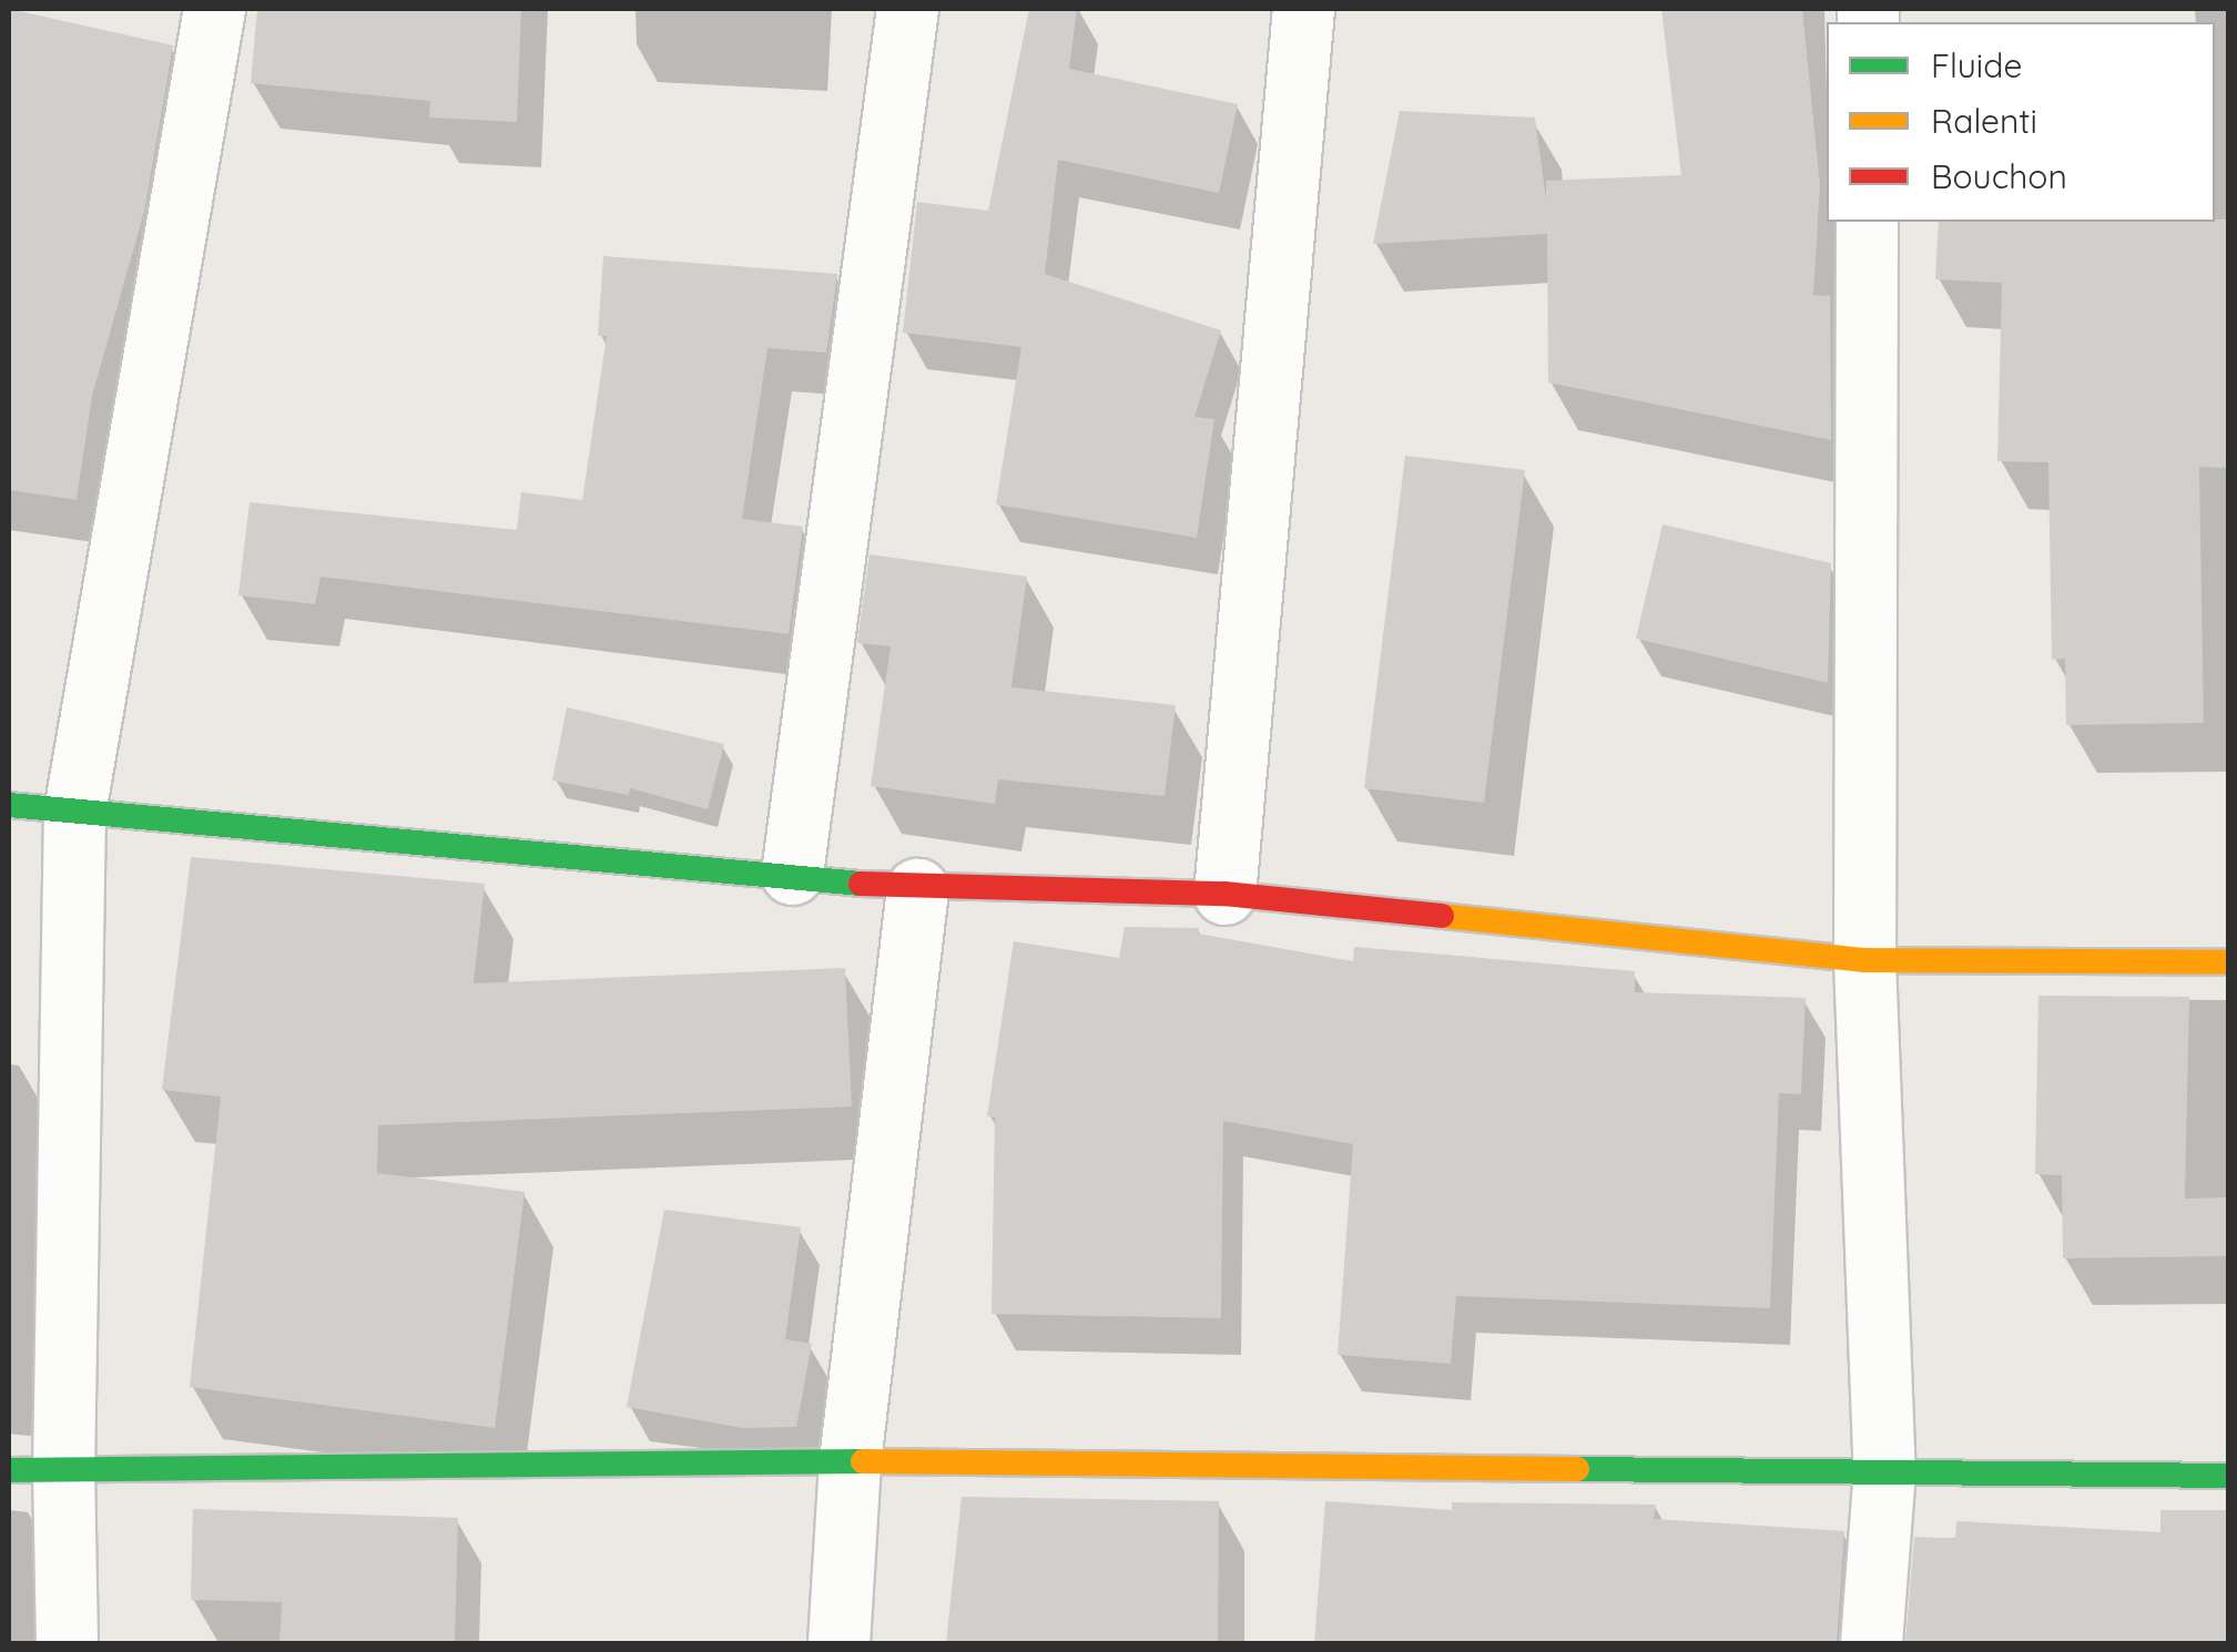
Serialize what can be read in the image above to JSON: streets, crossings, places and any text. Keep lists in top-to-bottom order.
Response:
{
  "legend": ["Fluide", "Ralenti", "Bouchon"]
}
